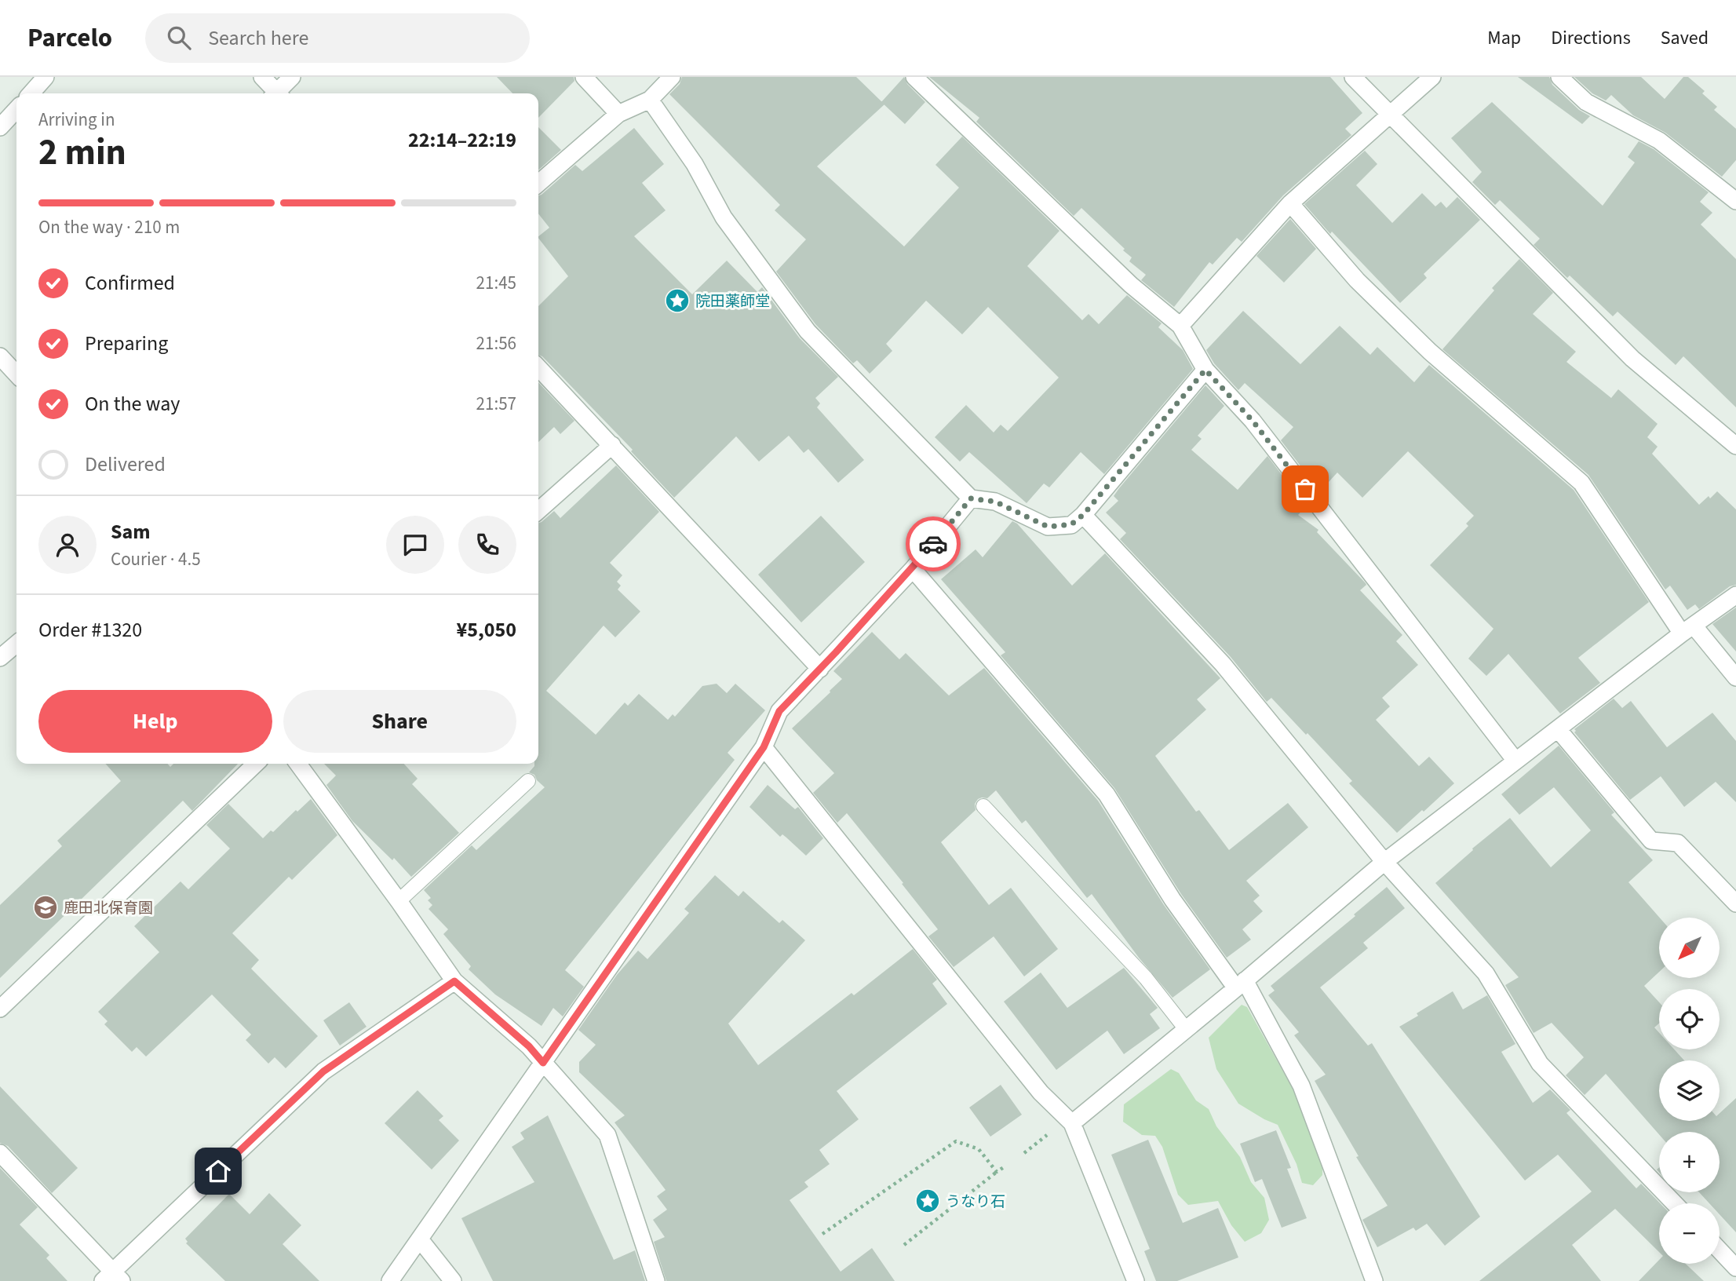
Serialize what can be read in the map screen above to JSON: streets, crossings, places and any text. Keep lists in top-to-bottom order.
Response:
{
  "places": {
    "place": ["院田薬師堂", "うなり石"],
    "school or university": ["鹿田北保育園"]
  },
  "north": "bottom left",
  "page": {
    "header": "Parcelo",
    "search": "Search here",
    "nav": ["Map", "Directions", "Saved"],
    "heading": ["2 min", "Arriving in", "22:14–22:19"],
    "panel": [
      "Sam",
      "Courier · 4.5",
      "Order #1320",
      "¥5,050"
    ],
    "bar": "On the way · 210 m",
    "list": [
      ["Confirmed", "21:45"],
      ["Preparing", "21:56"],
      ["On the way", "21:57"],
      "Delivered"
    ],
    "buttons": ["Help", "Share"],
    "map_buttons": ["+", "−"]
  }
}
